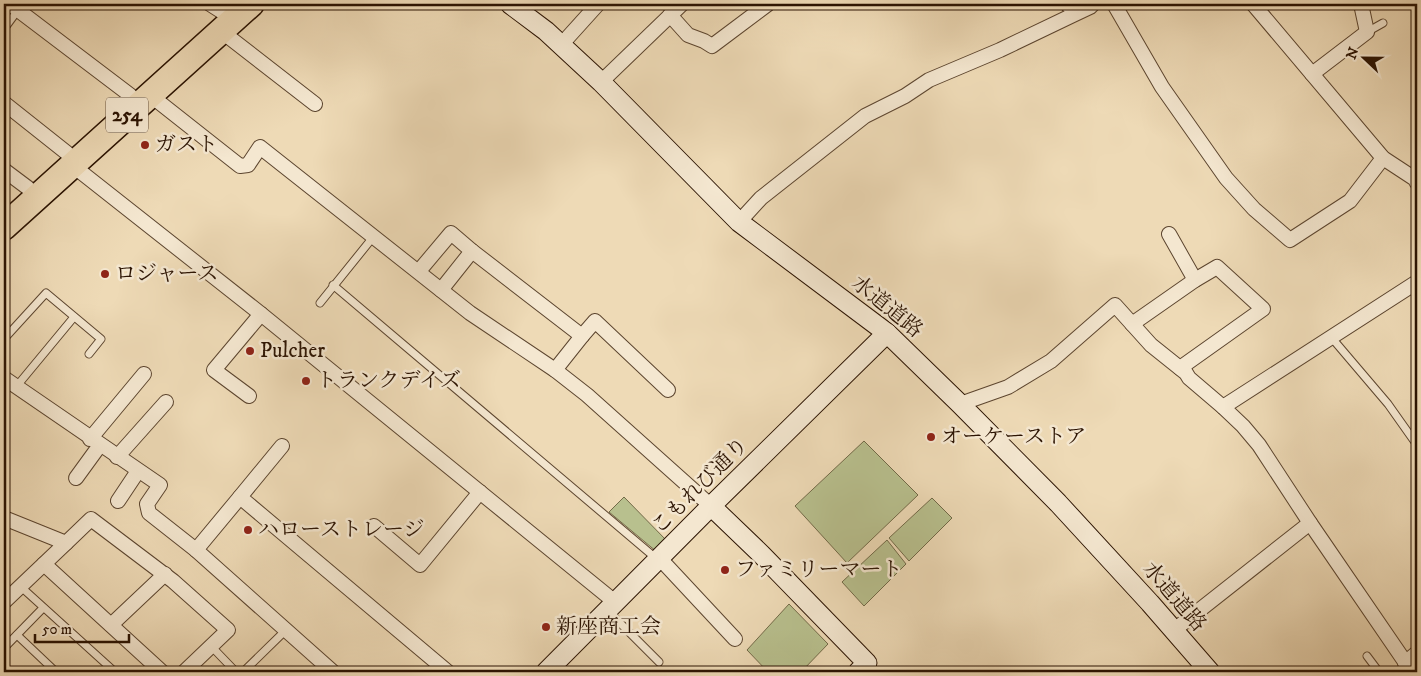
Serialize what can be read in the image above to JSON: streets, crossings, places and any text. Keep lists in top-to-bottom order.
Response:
{
  "streets": {
    "highway": ["254"],
    "street": ["水道道路", "こもれび通り"]
  },
  "crossings": [
    ["水道道路", "こもれび通り"]
  ],
  "places": [
    "ガスト",
    "ロジャース",
    "Pulcher",
    "トランクデイズ",
    "オーケーストア",
    "ハローストレージ",
    "ファミリーマート",
    "新座商工会"
  ],
  "scale_bar": "50 m",
  "north": "left"
}
